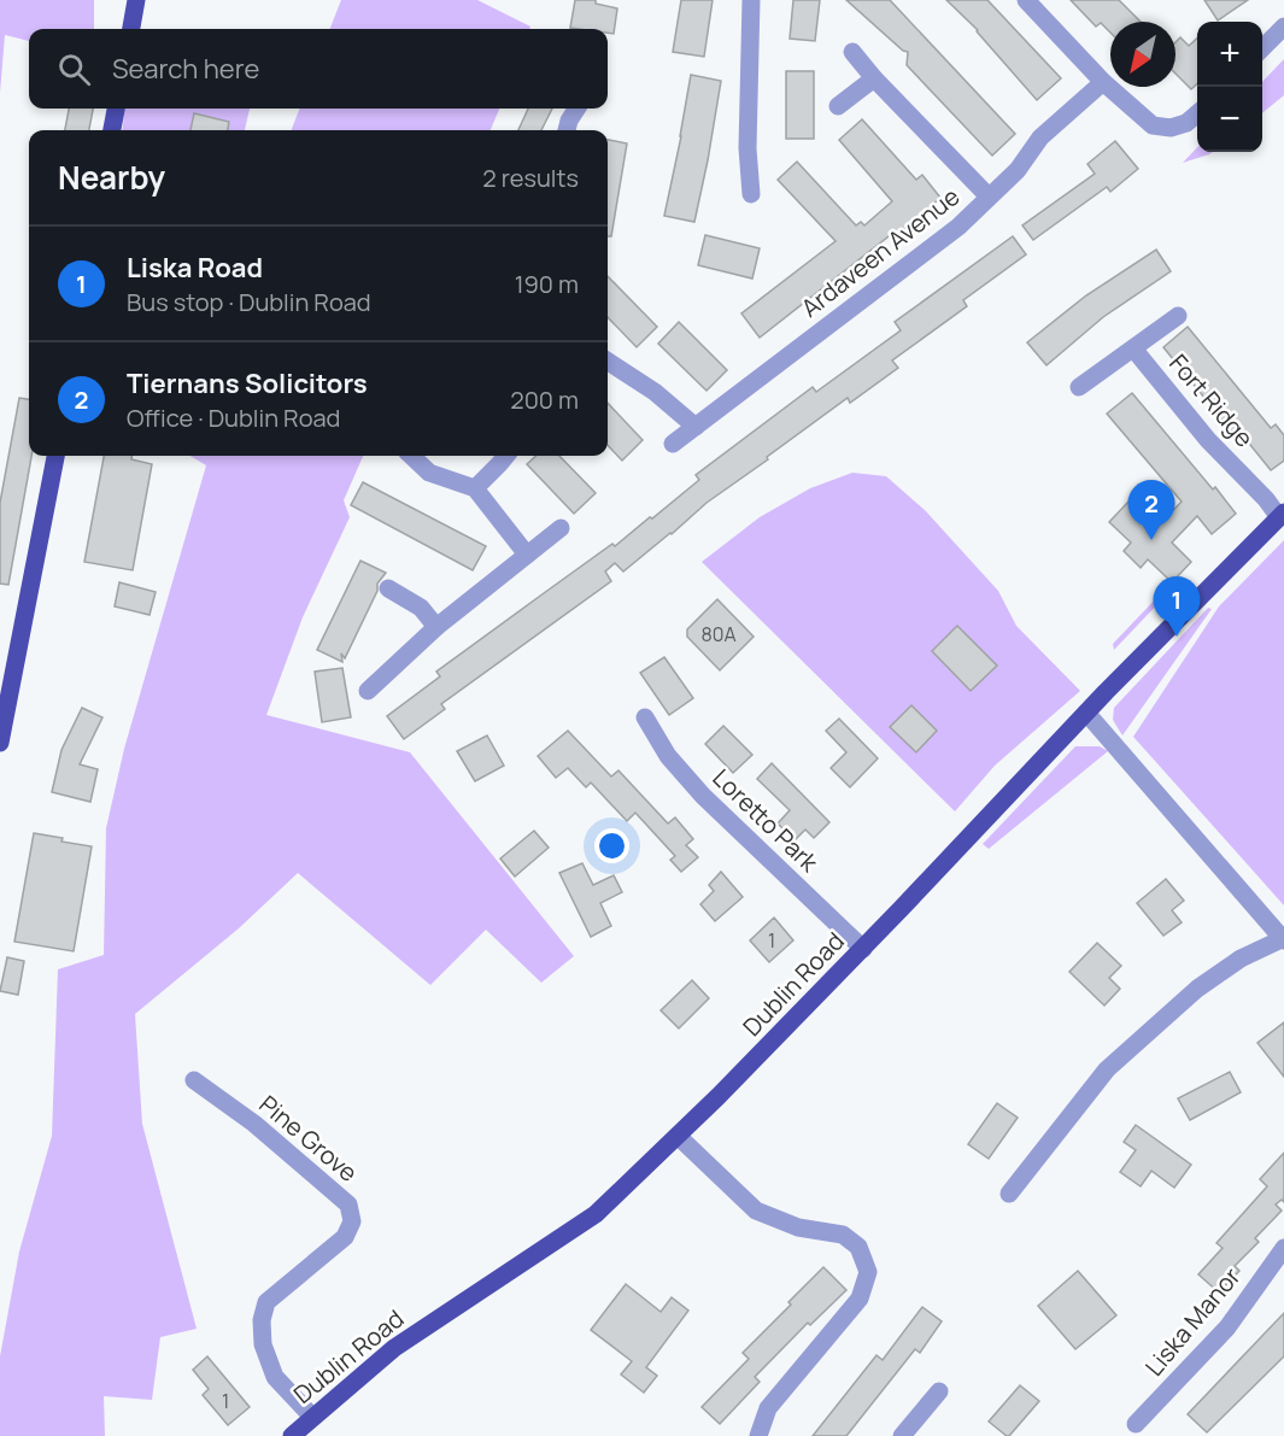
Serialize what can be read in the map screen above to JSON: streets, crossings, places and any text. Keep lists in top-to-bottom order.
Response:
{
  "streets": {
    "main road": ["Dublin Road"],
    "street": [
      "Ardaveen Avenue",
      "Fort Ridge",
      "Loretto Park",
      "Pine Grove",
      "Liska Manor"
    ]
  },
  "crossings": [
    ["Fort Ridge", "Dublin Road"],
    ["Loretto Park", "Dublin Road"],
    ["Dublin Road", "Pine Grove"]
  ],
  "house_numbers": ["80A", "1", "1"],
  "north": "bottom left",
  "page": {
    "map_buttons": ["+", "−"],
    "search": "Search here",
    "heading": ["Nearby", "2 results"],
    "list": [
      {
        "mark": "1",
        "name": "Liska Road",
        "note": "Bus stop · Dublin Road",
        "value": "190 m"
      },
      {
        "mark": "2",
        "name": "Tiernans Solicitors",
        "note": "Office · Dublin Road",
        "value": "200 m"
      }
    ],
    "pins": ["2", "1"]
  }
}
